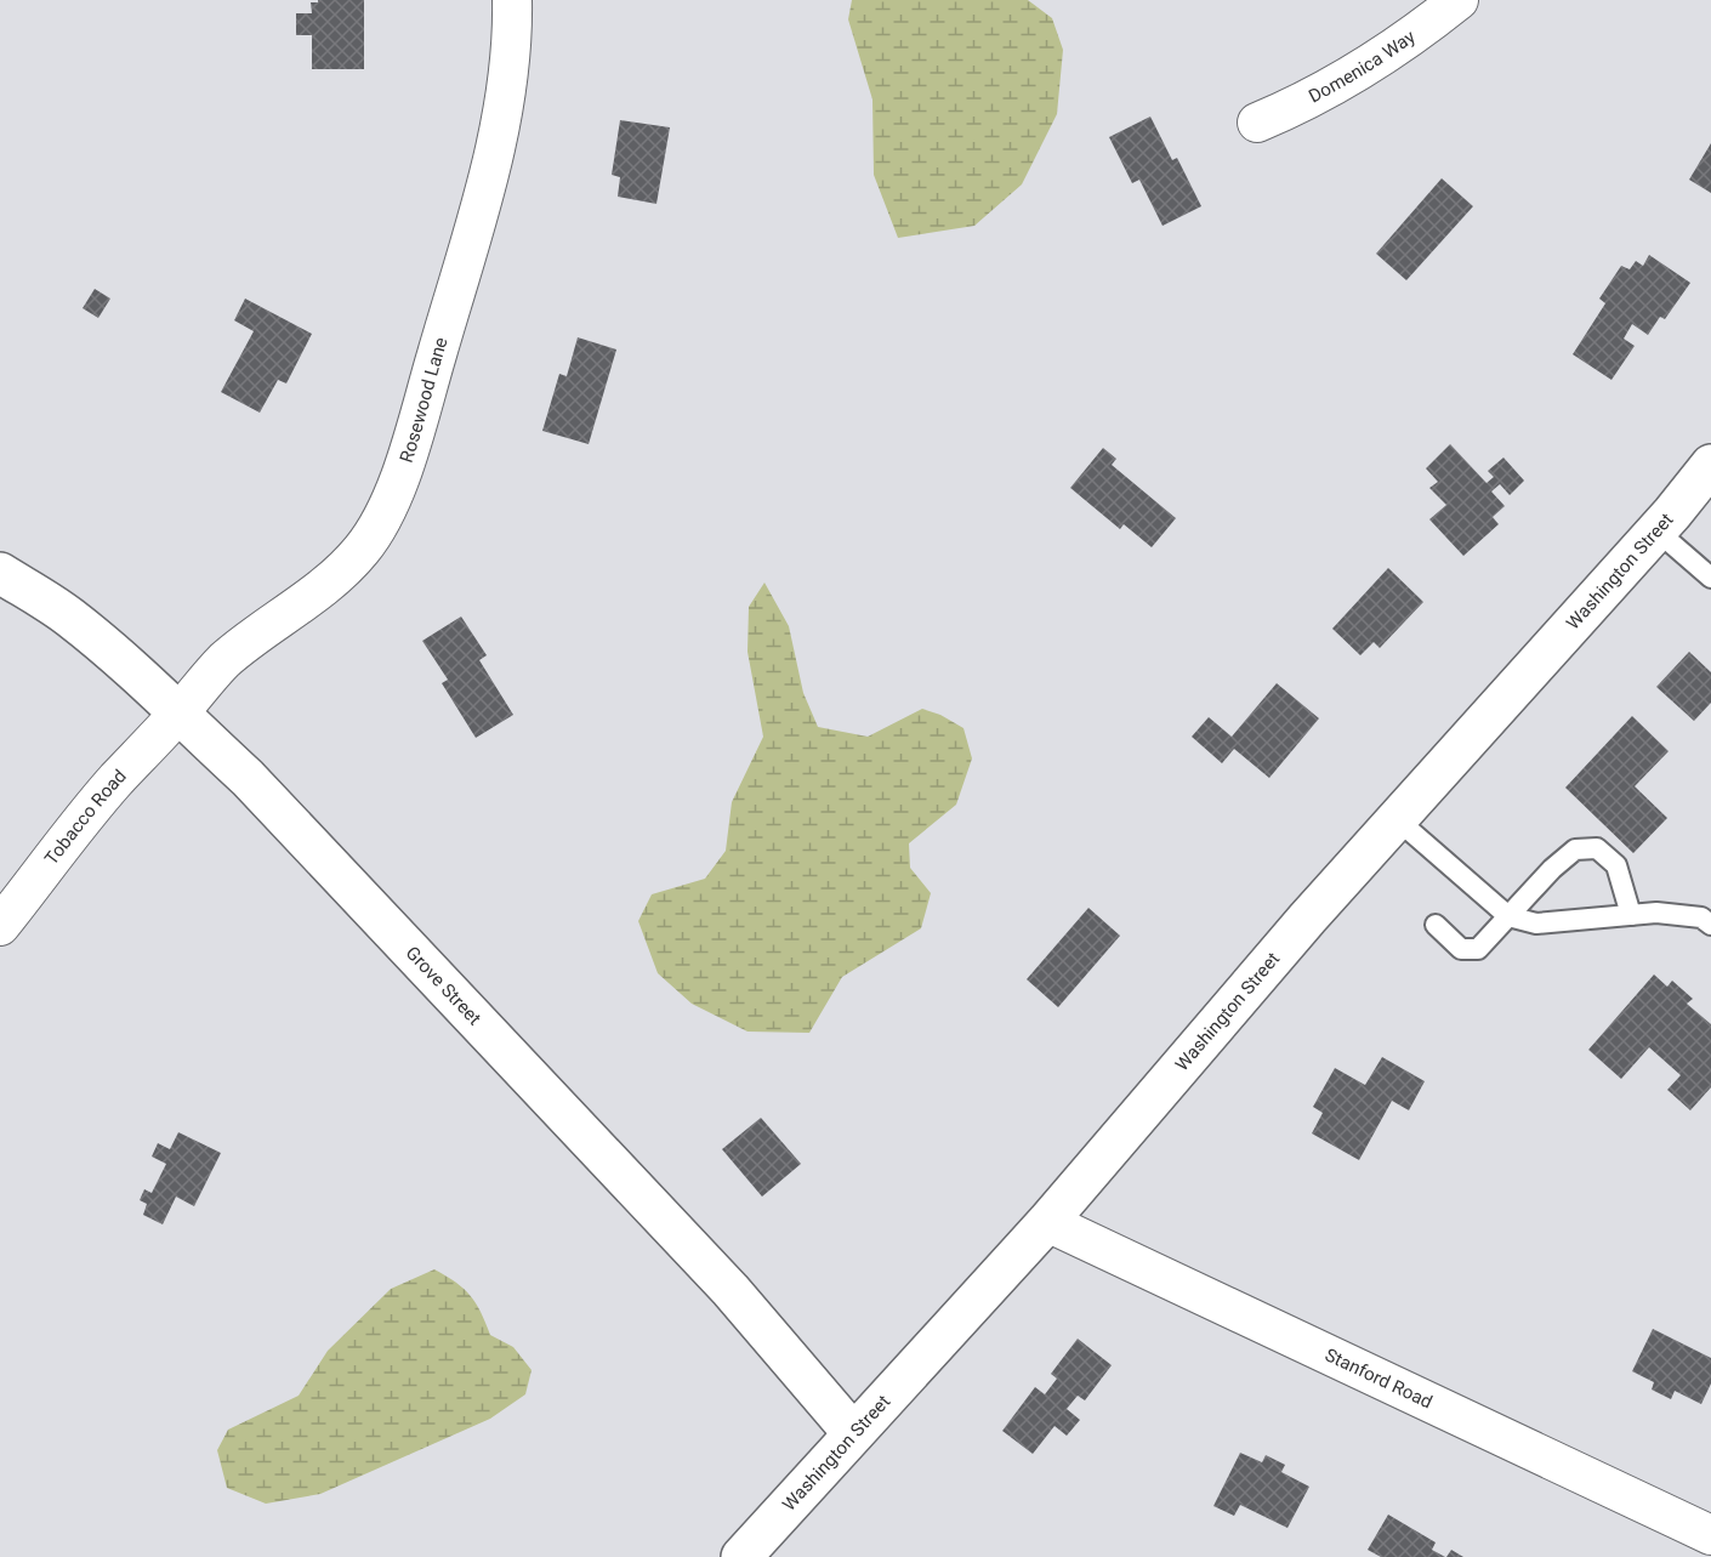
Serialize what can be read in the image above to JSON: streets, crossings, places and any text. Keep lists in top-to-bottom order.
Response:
{
  "streets": {
    "main road": ["Washington Street", "Grove Street"],
    "street": [
      "Domenica Way",
      "Rosewood Lane",
      "Tobacco Road",
      "Stanford Road"
    ]
  },
  "crossings": [
    ["Rosewood Lane", "Tobacco Road"],
    ["Rosewood Lane", "Grove Street"],
    ["Washington Street", "Grove Street"],
    ["Washington Street", "Stanford Road"],
    ["Tobacco Road", "Grove Street"]
  ]
}
